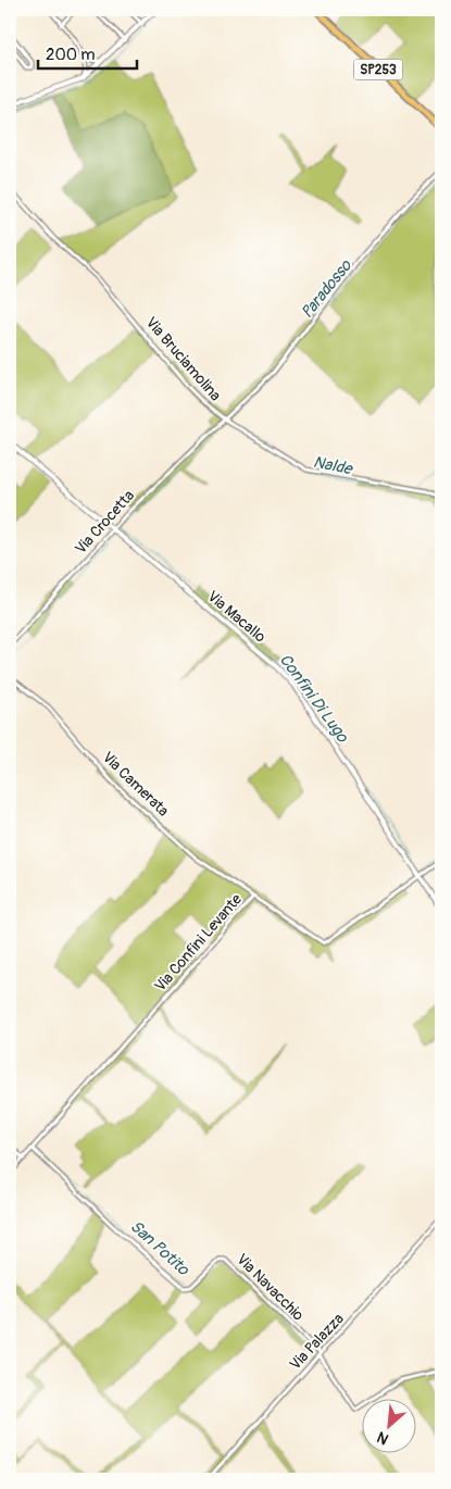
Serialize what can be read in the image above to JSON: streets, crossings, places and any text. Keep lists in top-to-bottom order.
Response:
{
  "streets": {
    "main road": ["SP253"],
    "street": [
      "Via Bruciamolina",
      "Via Crocetta",
      "Via Macallo",
      "Via Camerata",
      "Via Confini Levante",
      "Via Navacchio",
      "Via Palazza"
    ]
  },
  "crossings": [
    ["Via Bruciamolina", "Via Crocetta"],
    ["Via Crocetta", "Via Macallo"],
    ["Via Macallo", "Via Confini Levante"],
    ["Via Camerata", "Via Confini Levante"],
    ["Via Confini Levante", "Via Navacchio"],
    ["Via Navacchio", "Via Palazza"]
  ],
  "water": [
    "Paradosso",
    "Nalde",
    "Confini Di Lugo",
    "San Potito"
  ],
  "scale_bar": "200 m",
  "north": "bottom left"
}
